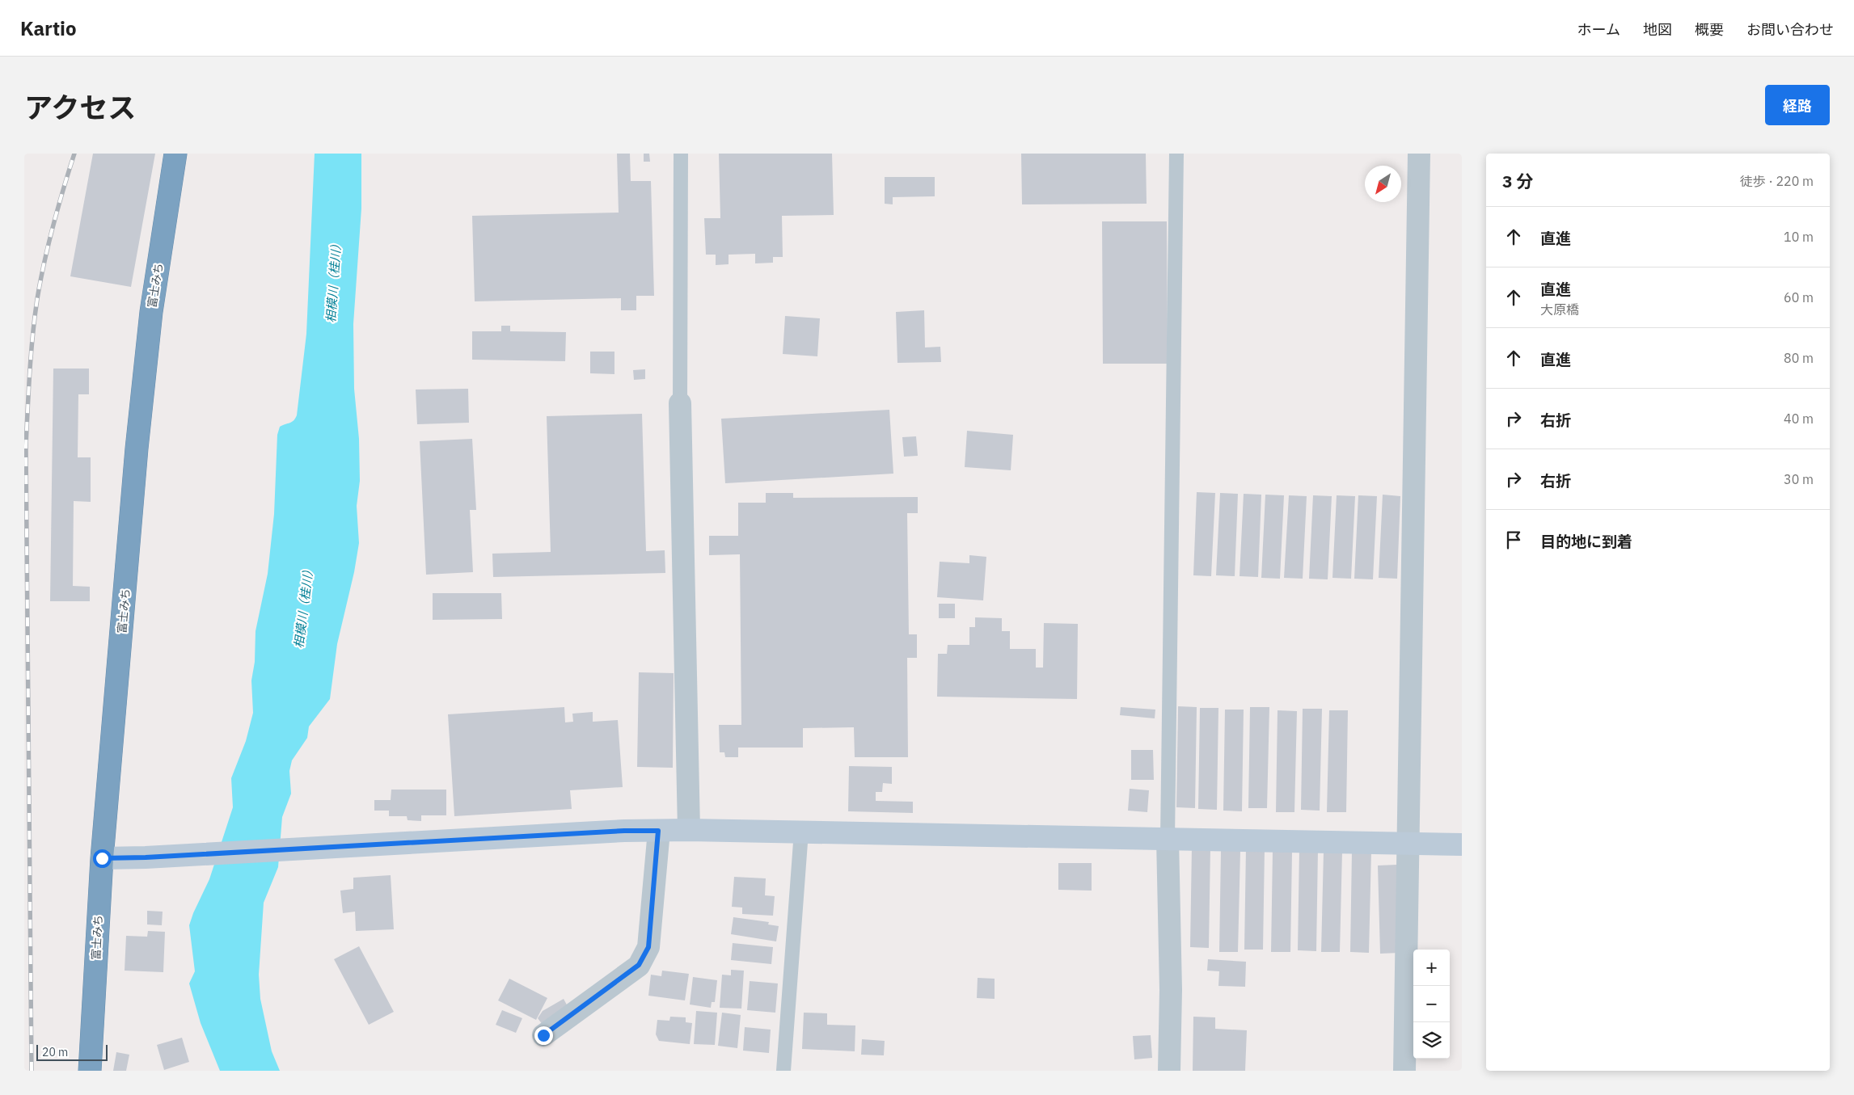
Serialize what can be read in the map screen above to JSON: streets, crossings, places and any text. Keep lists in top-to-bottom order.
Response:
{
  "streets": {
    "highway": ["富士みち"]
  },
  "water": ["相模川（桂川）"],
  "scale_bar": "20 m",
  "north": "bottom left",
  "page": {
    "header": "Kartio",
    "nav": [
      "ホーム",
      "地図",
      "概要",
      "お問い合わせ"
    ],
    "title": "アクセス",
    "buttons": "経路",
    "heading": ["3 分", "徒歩 · 220 m"],
    "list": [
      ["直進", "10 m"],
      ["直進", "大原橋", "60 m"],
      ["直進", "80 m"],
      ["右折", "40 m"],
      ["右折", "30 m"],
      "目的地に到着"
    ],
    "map_buttons": ["+", "−"],
    "scale": "20 m"
  }
}
